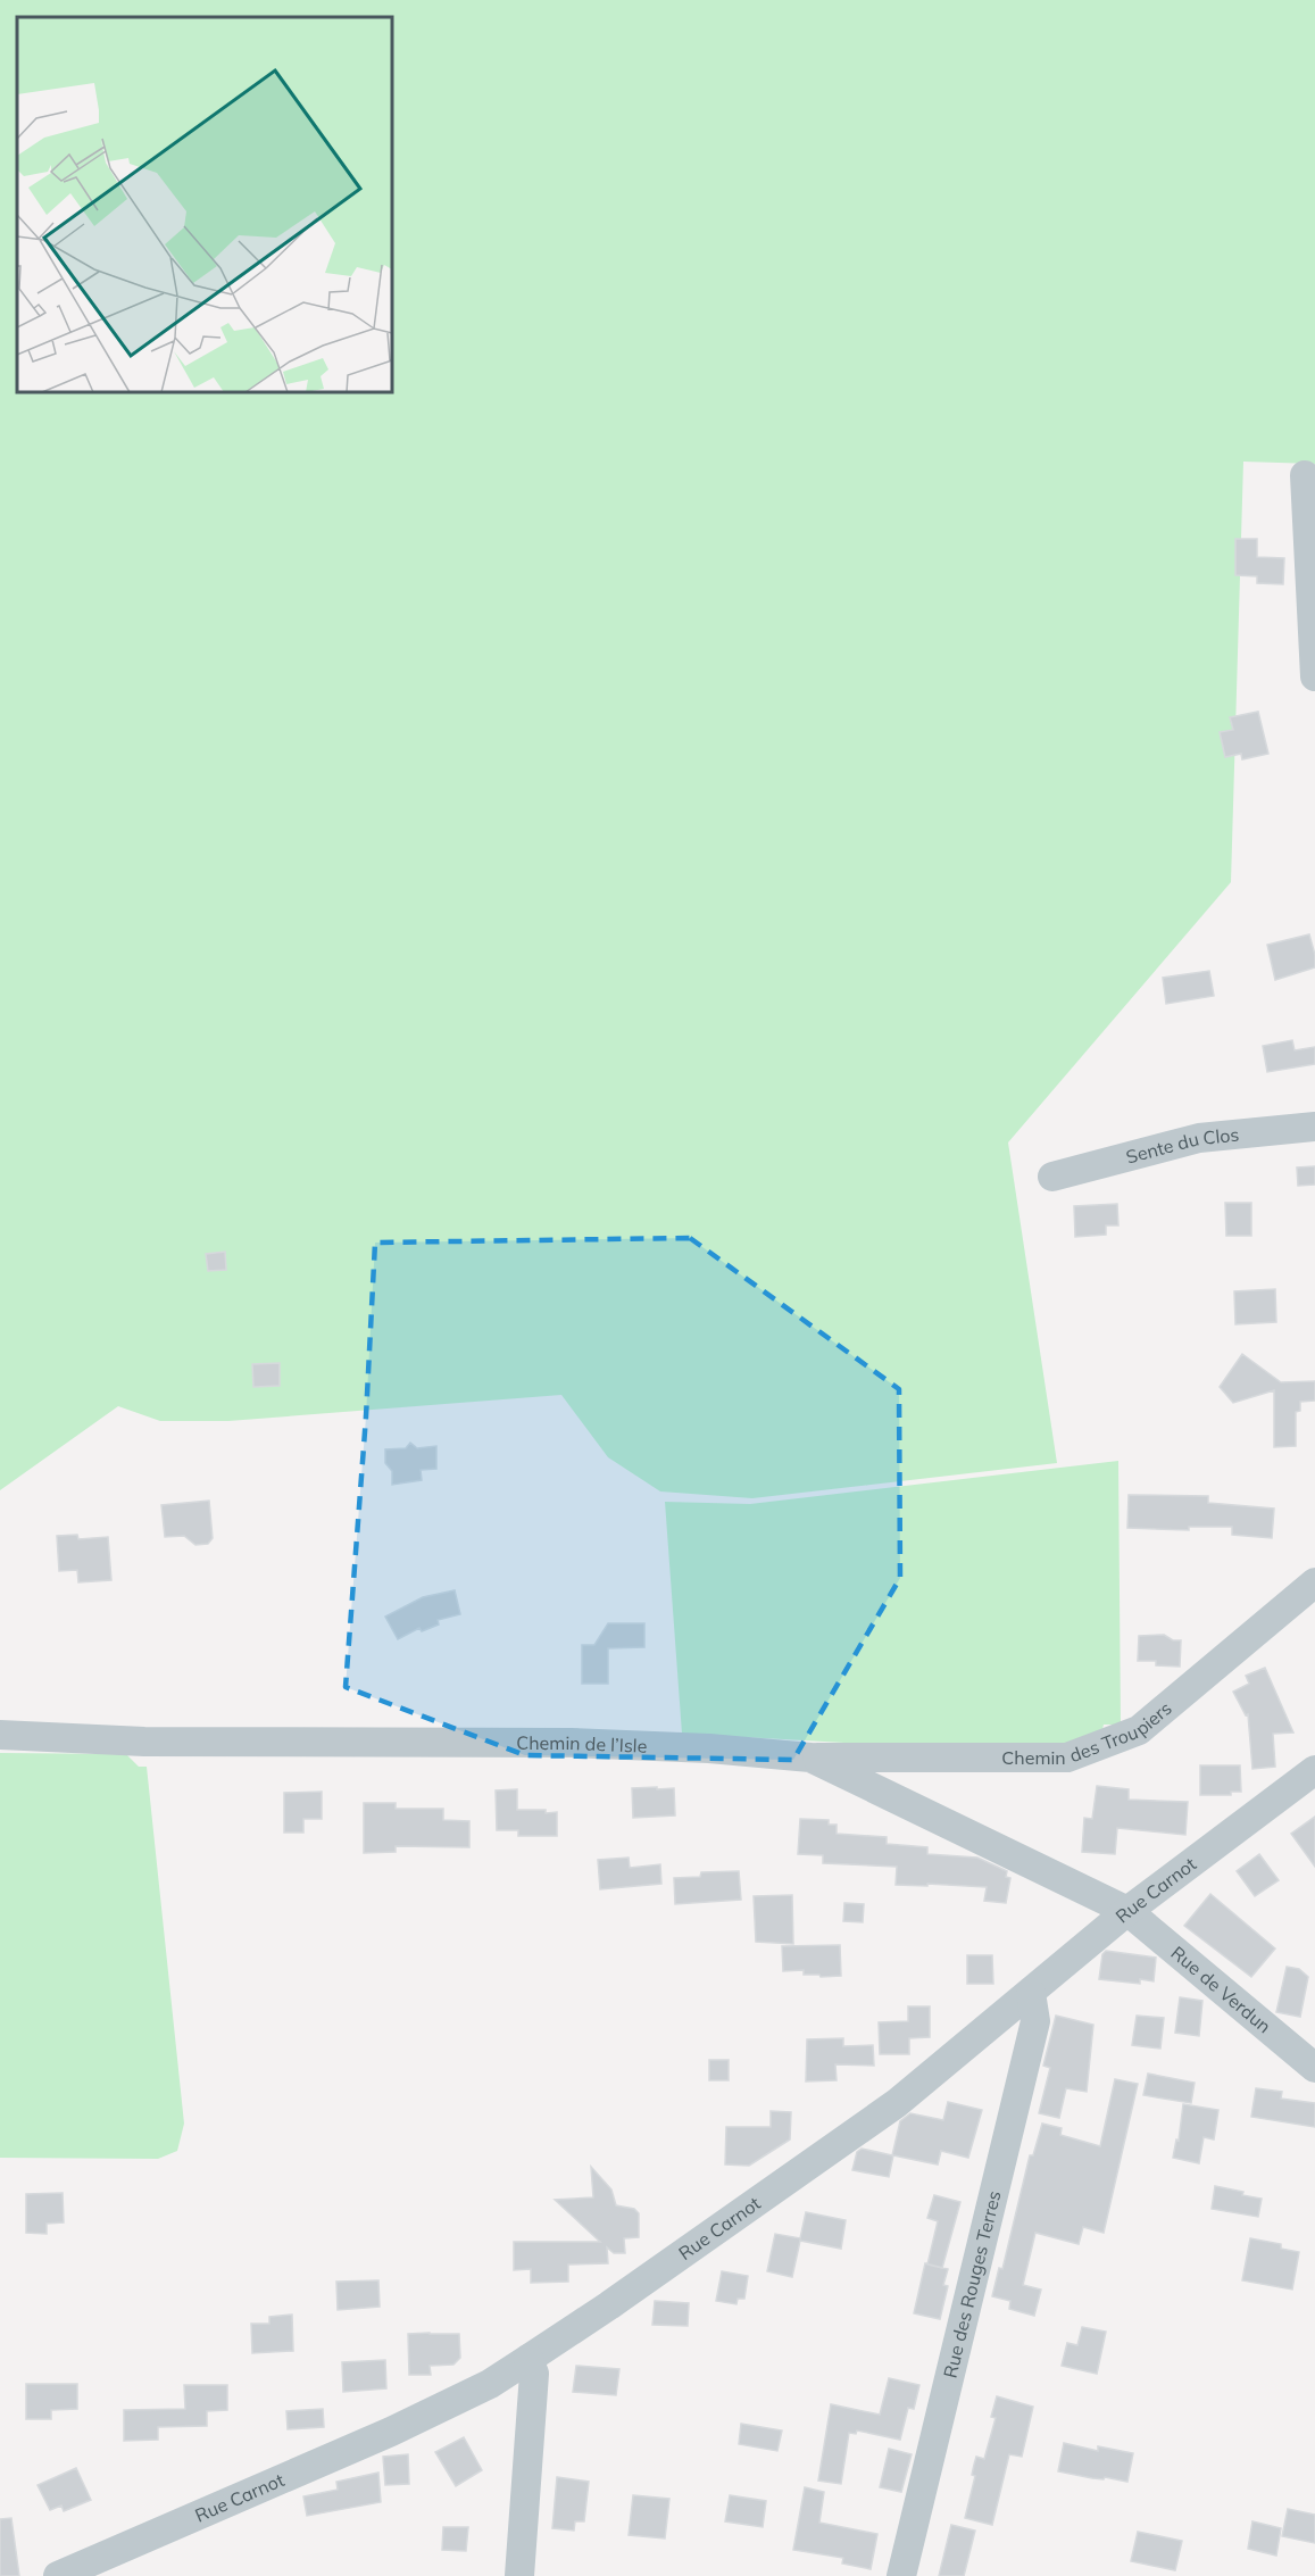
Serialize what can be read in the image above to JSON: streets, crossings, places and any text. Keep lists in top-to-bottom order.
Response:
{
  "streets": {
    "street": [
      "Sente du Clos",
      "Chemin des Troupiers",
      "Chemin de l’Isle",
      "Rue Carnot",
      "Rue de Verdun",
      "Rue des Rouges Terres"
    ]
  },
  "crossings": [
    ["Chemin des Troupiers", "Chemin de l’Isle"],
    ["Chemin de l’Isle", "Rue Carnot"],
    ["Chemin de l’Isle", "Rue de Verdun"],
    ["Rue Carnot", "Rue de Verdun"],
    ["Rue Carnot", "Rue des Rouges Terres"]
  ]
}
